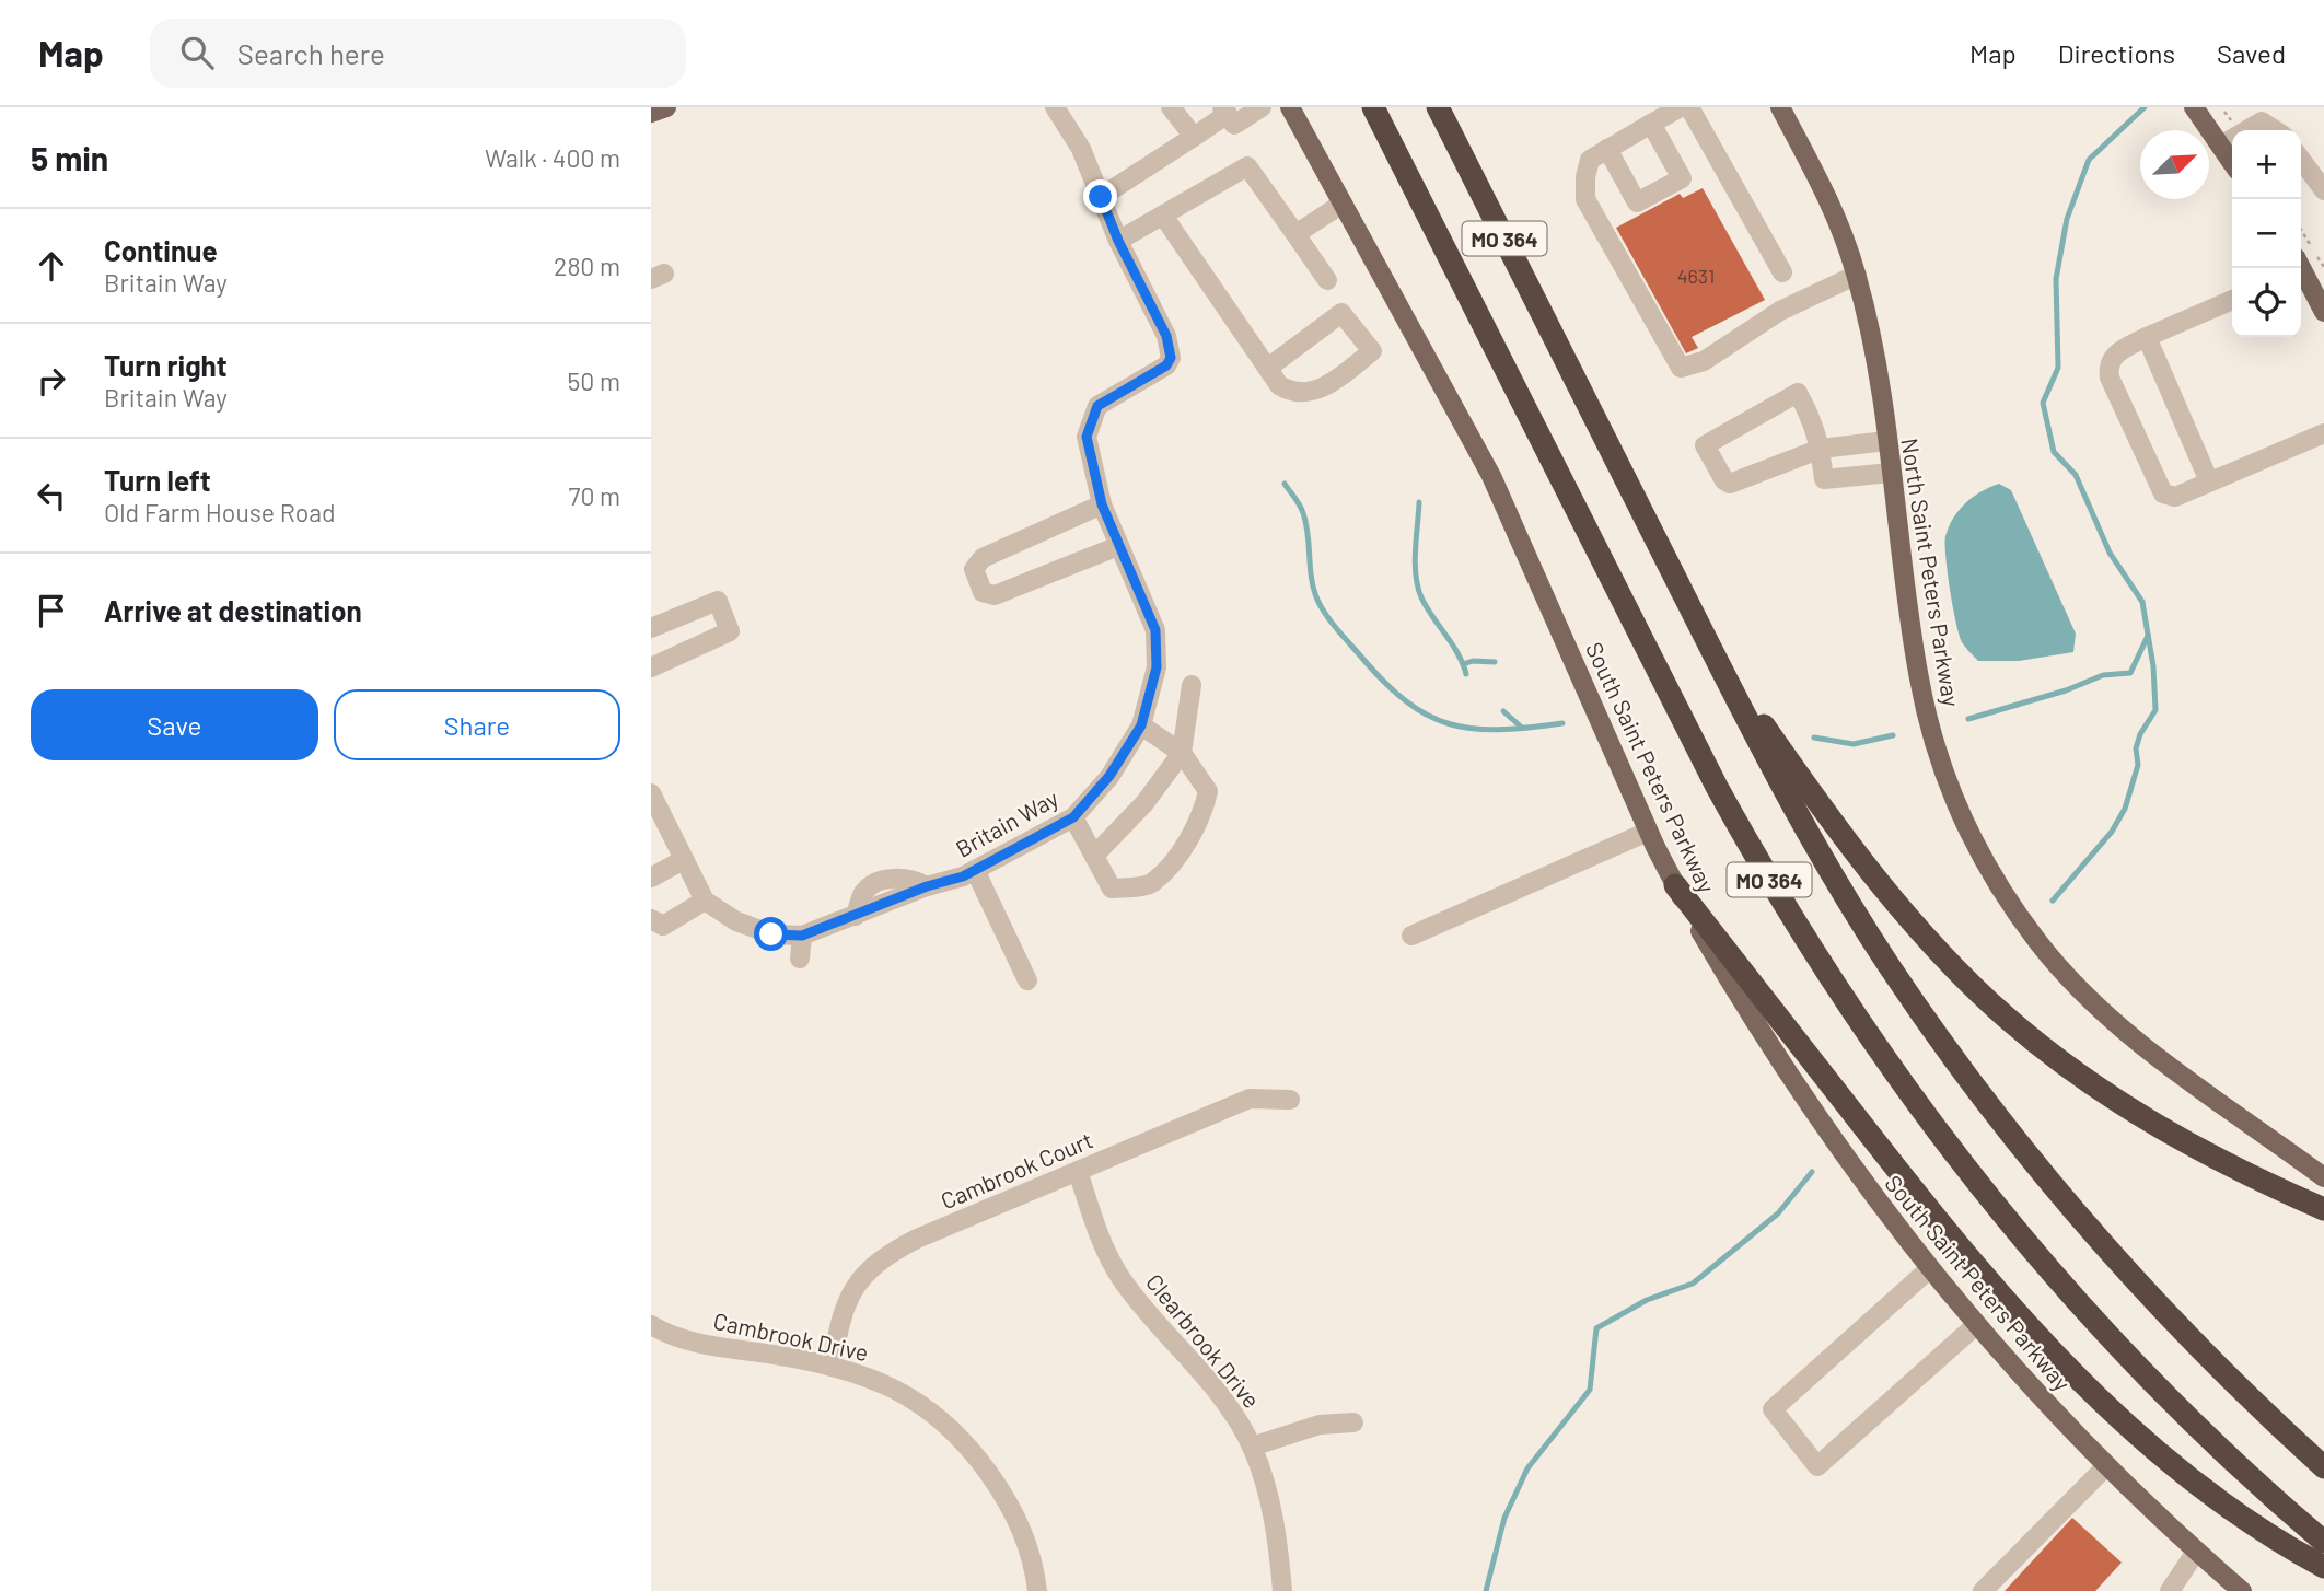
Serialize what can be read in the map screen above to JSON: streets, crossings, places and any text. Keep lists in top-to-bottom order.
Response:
{
  "streets": {
    "highway": ["MO 364"],
    "main road": ["North Saint Peters Parkway", "South Saint Peters Parkway"],
    "street": [
      "Britain Way",
      "Cambrook Court",
      "Cambrook Drive",
      "Clearbrook Drive"
    ]
  },
  "crossings": [
    ["Cambrook Court", "Cambrook Drive"],
    ["Cambrook Court", "Clearbrook Drive"]
  ],
  "house_numbers": ["4631"],
  "north": "top right",
  "page": {
    "header": "Map",
    "search": "Search here",
    "nav": ["Map", "Directions", "Saved"],
    "heading": ["5 min", "Walk · 400 m"],
    "map_buttons": ["+", "−"],
    "list": [
      ["Continue", "Britain Way", "280 m"],
      ["Turn right", "Britain Way", "50 m"],
      ["Turn left", "Old Farm House Road", "70 m"],
      "Arrive at destination"
    ],
    "buttons": ["Save", "Share"]
  }
}
